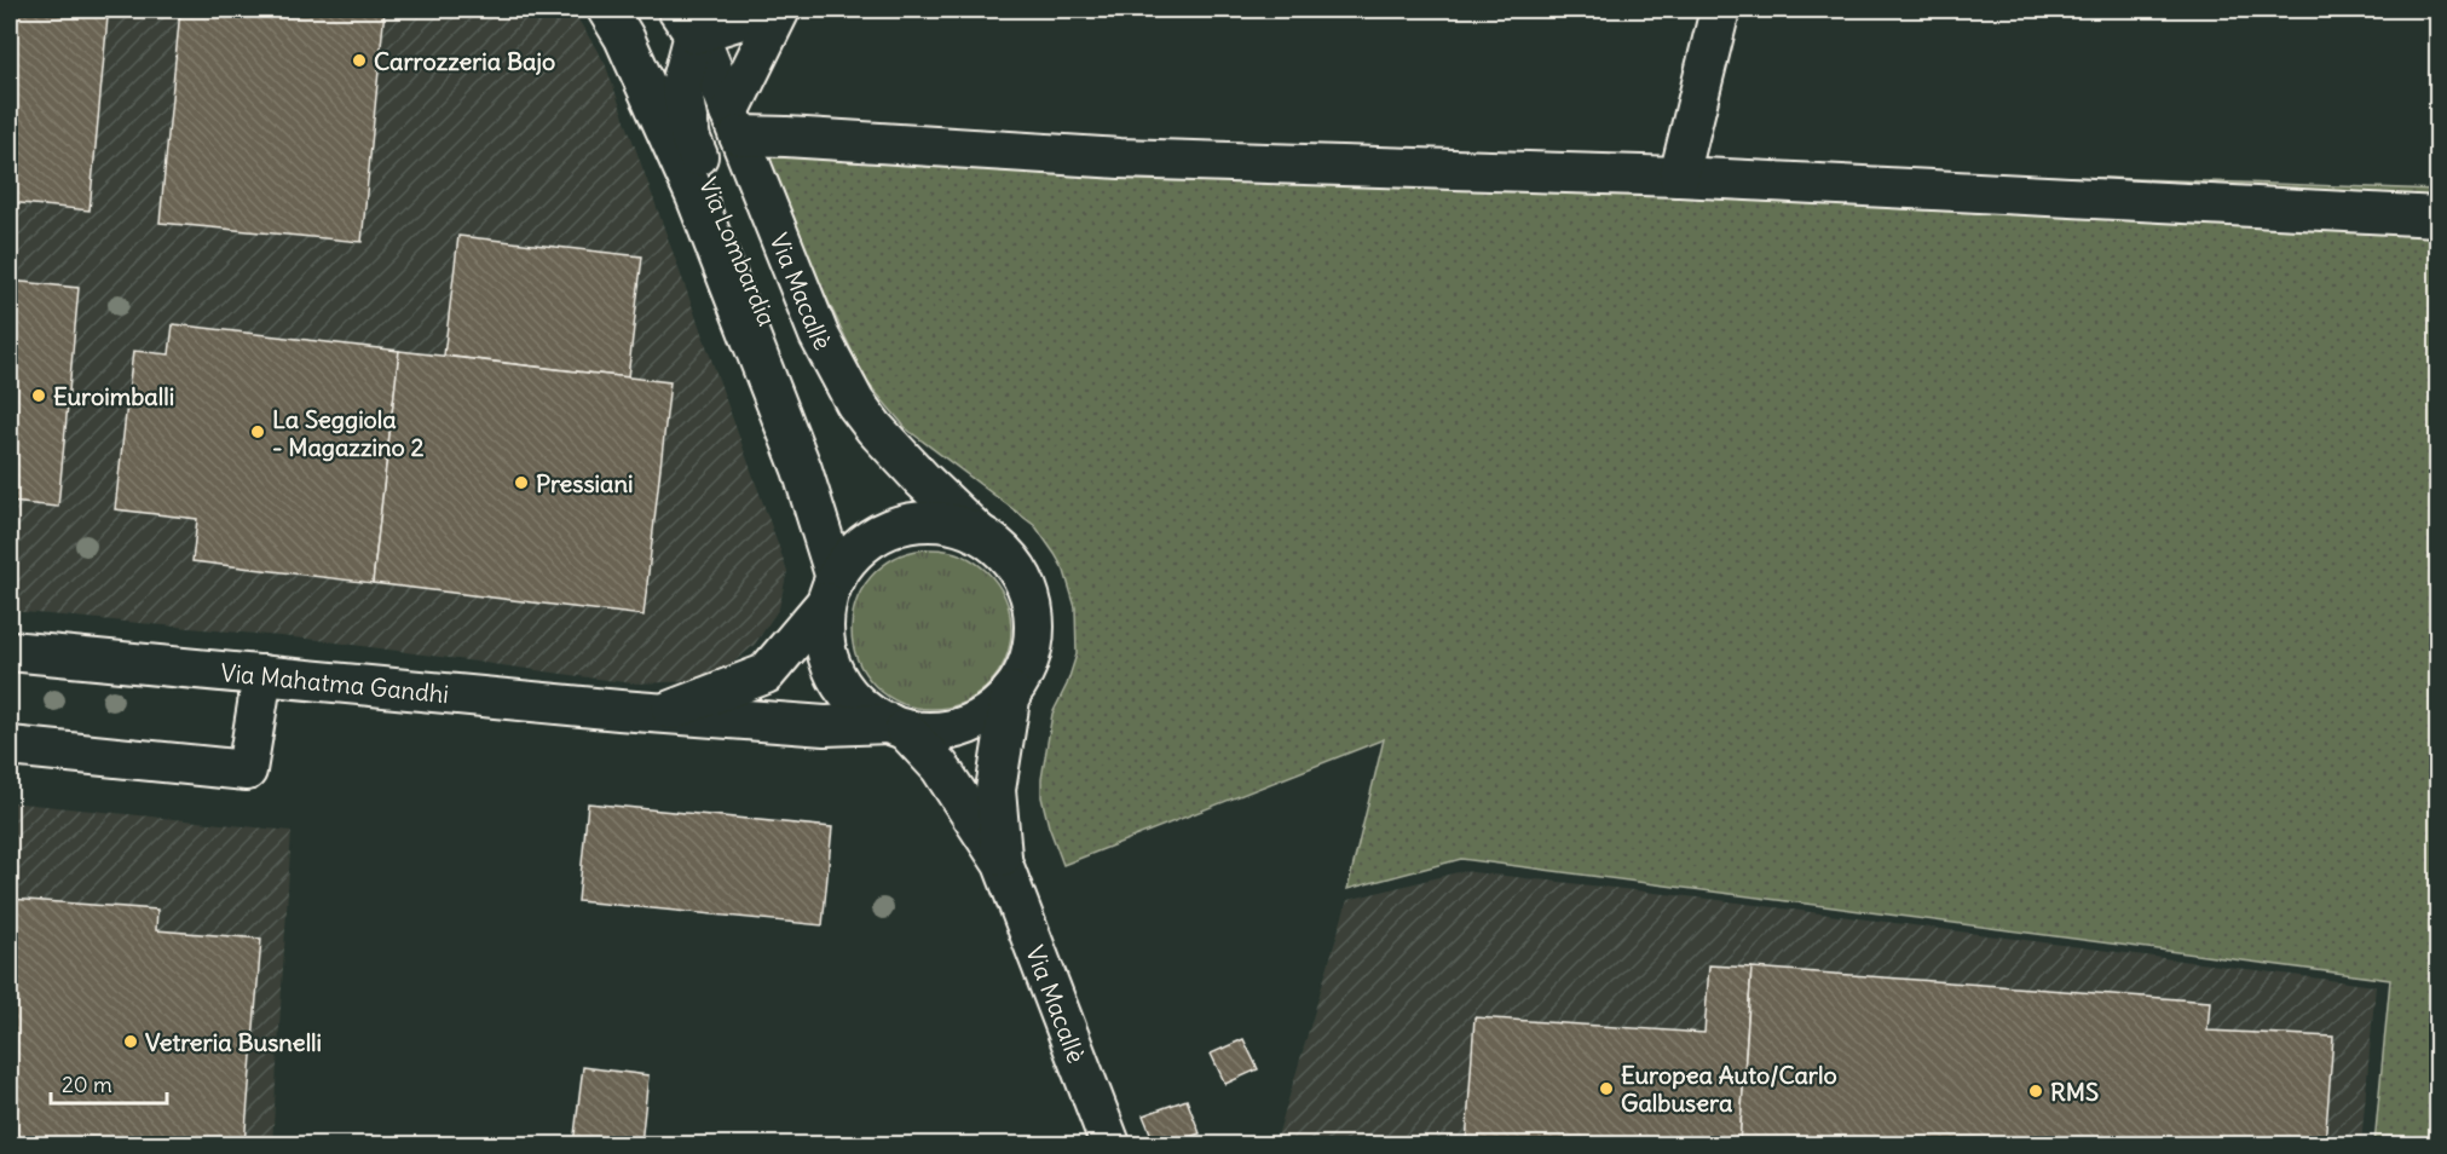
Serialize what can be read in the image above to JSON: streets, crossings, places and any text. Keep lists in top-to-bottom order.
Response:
{
  "streets": {
    "street": ["Via Lombardia", "Via Macallè", "Via Mahatma Gandhi"]
  },
  "crossings": [
    ["Via Lombardia", "Via Macallè"],
    ["Via Macallè", "Via Mahatma Gandhi"]
  ],
  "places": [
    "Carrozzeria Bajo",
    "Euroimballi",
    "La Seggiola - Magazzino 2",
    "Pressiani",
    "Vetreria Busnelli",
    "Europea Auto/Carlo Galbusera",
    "RMS"
  ],
  "scale_bar": "20 m"
}
